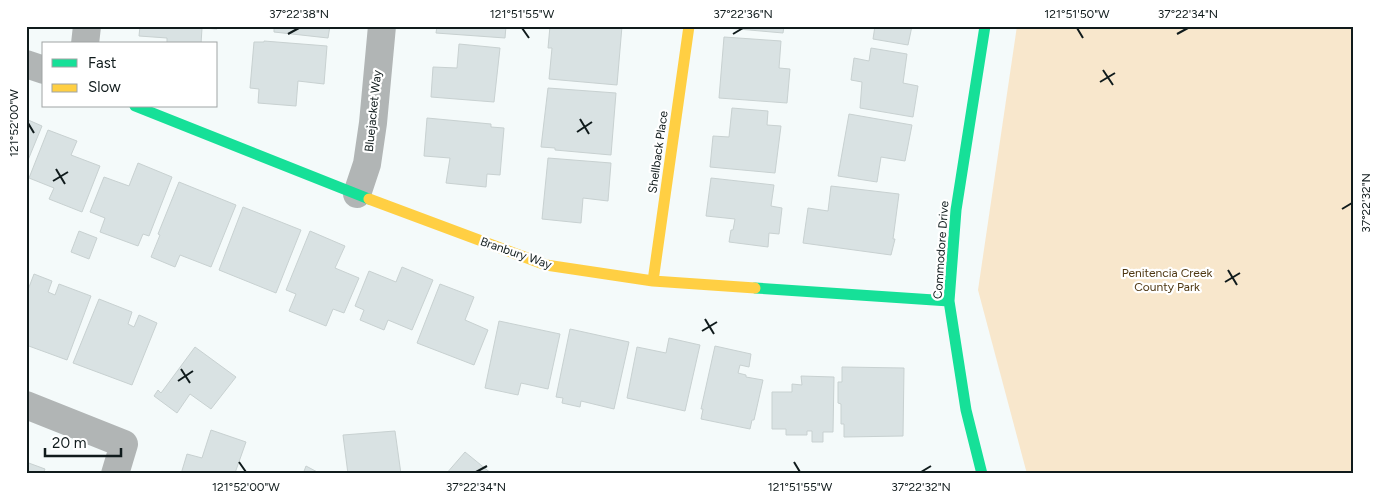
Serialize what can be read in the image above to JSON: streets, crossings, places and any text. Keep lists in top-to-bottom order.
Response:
{
  "streets": {
    "street": [
      "Bluejacket Way",
      "Shellback Place",
      "Commodore Drive",
      "Branbury Way"
    ]
  },
  "crossings": [
    ["Bluejacket Way", "Branbury Way"],
    ["Shellback Place", "Branbury Way"],
    ["Commodore Drive", "Branbury Way"]
  ],
  "parks": ["Penitencia Creek County Park"],
  "legend": ["Fast", "Slow"],
  "scale_bar": "20 m",
  "coordinates": [
    "37°22'38\"N",
    "121°51'55\"W",
    "37°22'36\"N",
    "121°51'50\"W",
    "37°22'34\"N",
    "121°52'00\"W",
    "37°22'32\"N"
  ]
}
